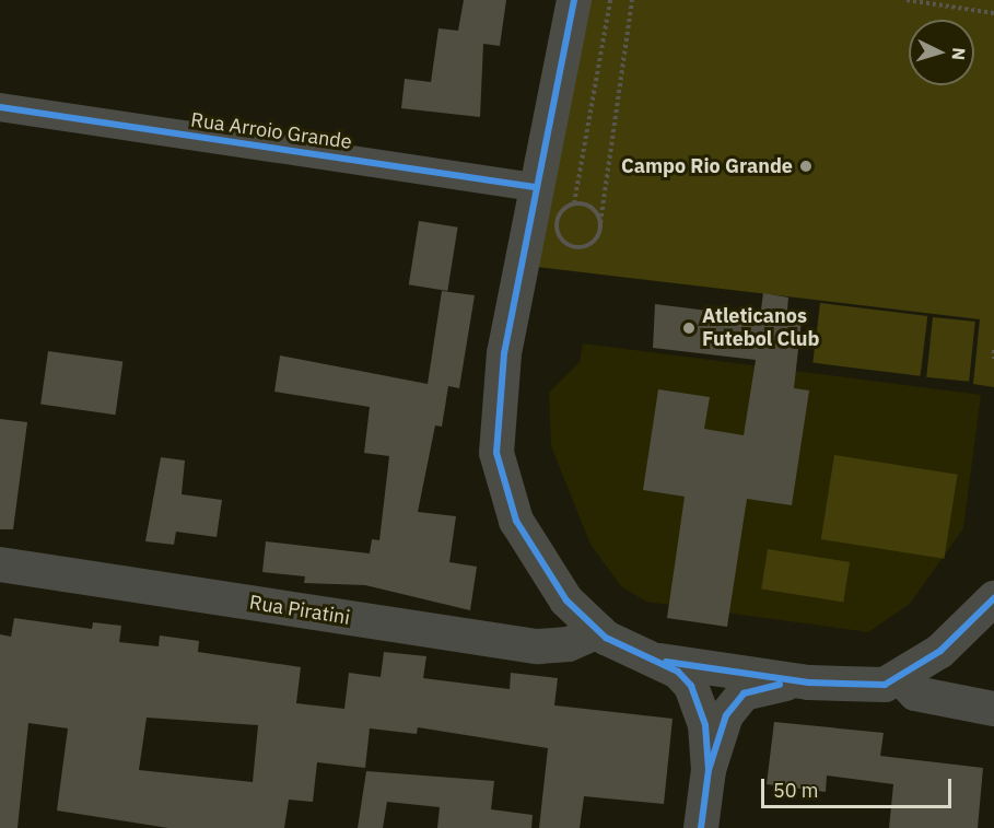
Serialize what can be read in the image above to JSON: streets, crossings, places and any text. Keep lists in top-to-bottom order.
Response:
{
  "streets": {
    "street": ["Rua Arroio Grande", "Rua Piratini"]
  },
  "places": ["Campo Rio Grande", "Atleticanos Futebol Club"],
  "scale_bar": "50 m",
  "north": "right"
}
